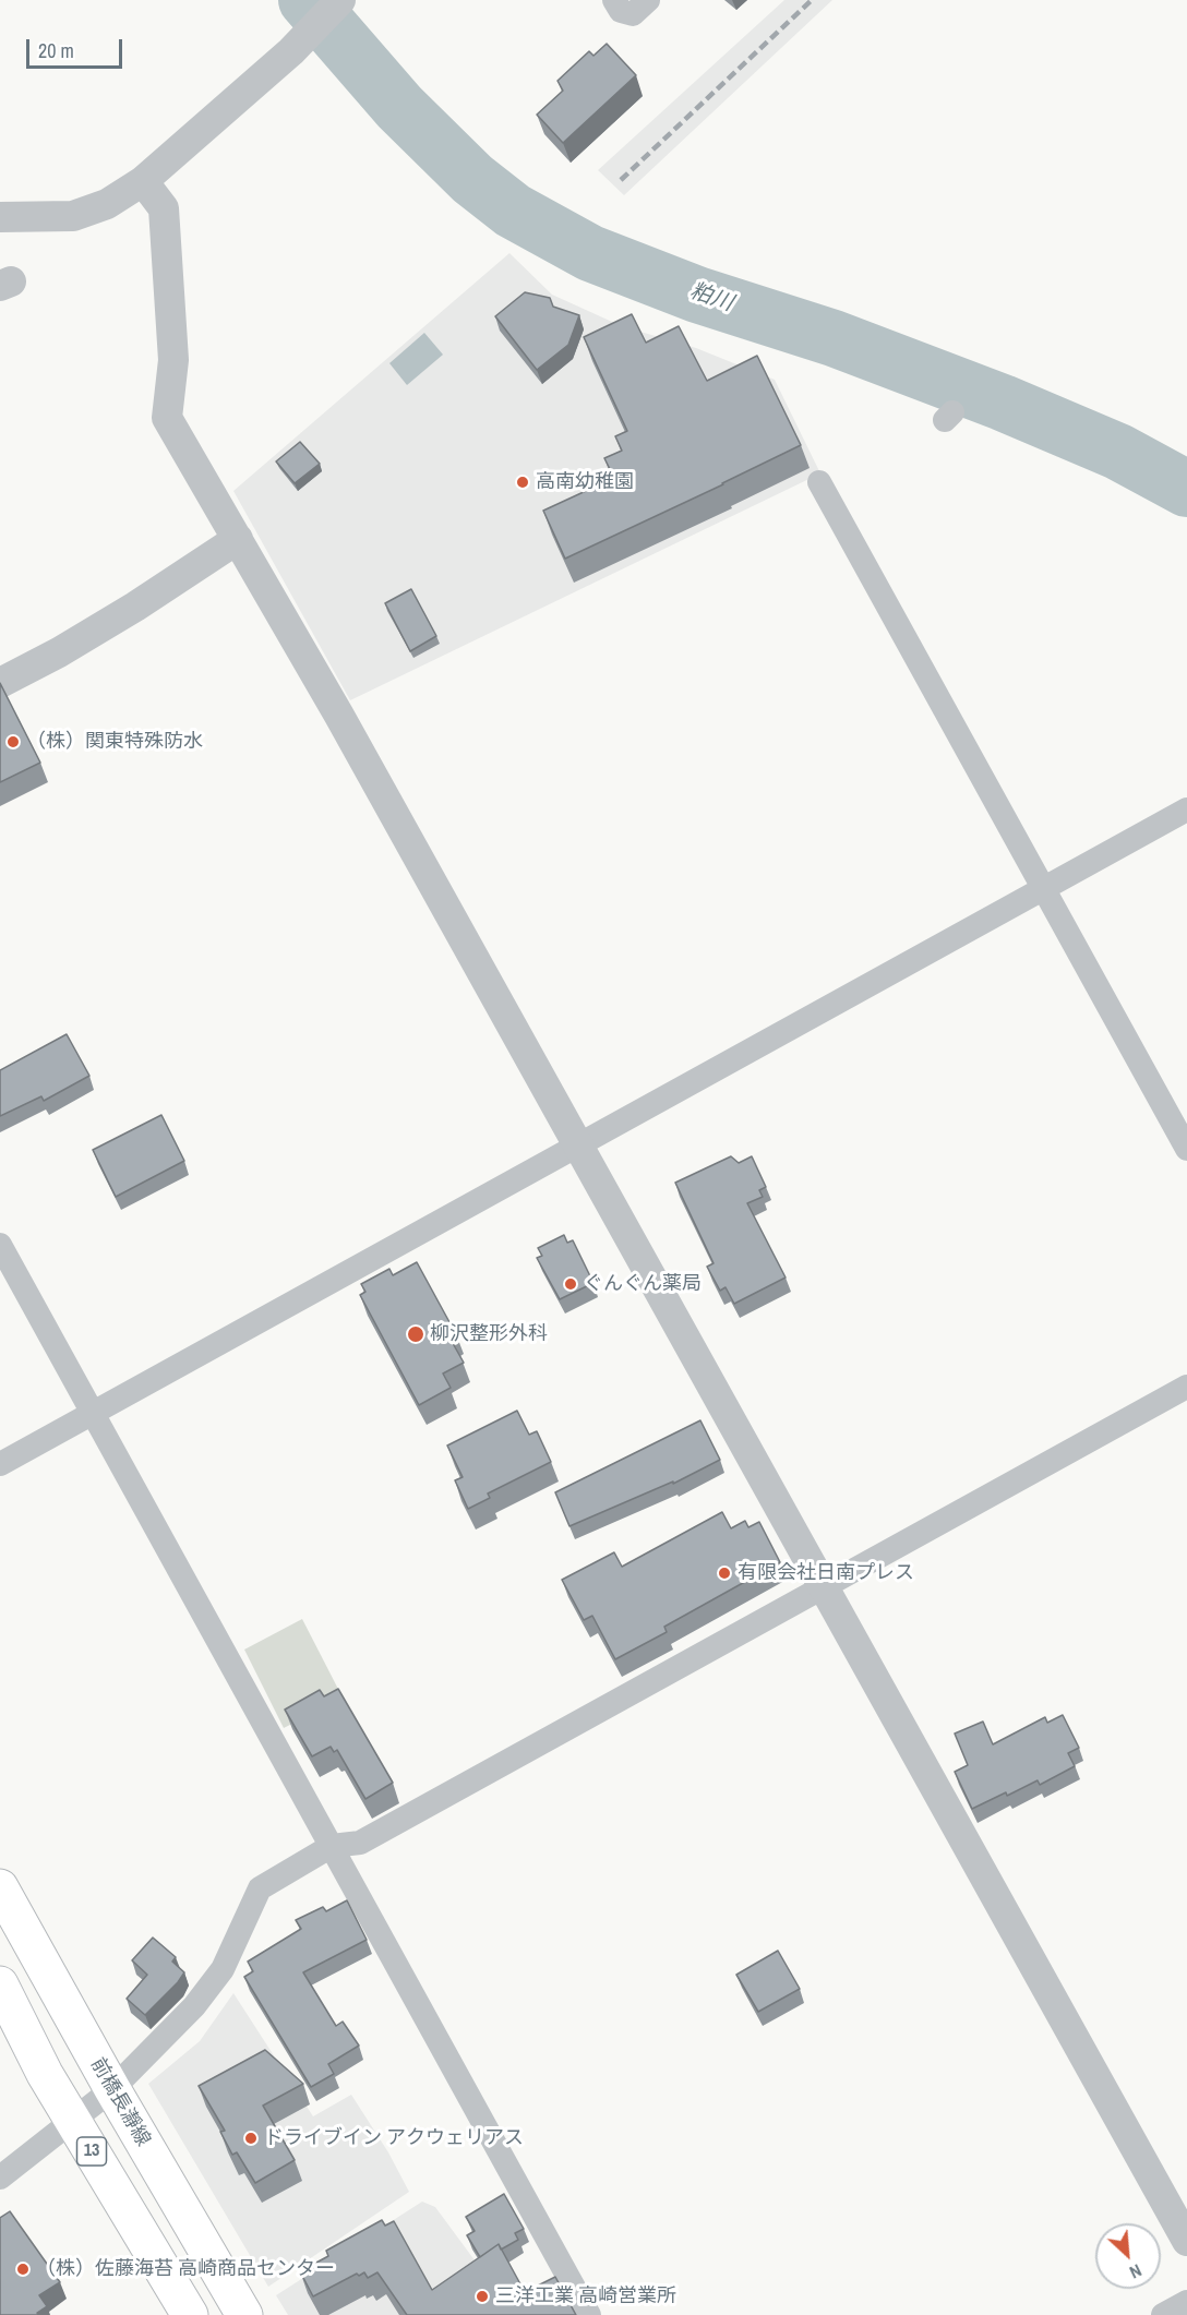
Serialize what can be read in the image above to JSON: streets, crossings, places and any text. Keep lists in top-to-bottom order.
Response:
{
  "streets": {
    "main road": ["前橋長瀞線", "13"]
  },
  "water": ["粕川"],
  "places": [
    "高南幼稚園",
    "（株）関東特殊防水",
    "ぐんぐん薬局",
    "柳沢整形外科",
    "有限会社日南プレス",
    "ドライブイン アクウェリアス",
    "（株）佐藤海苔 高崎商品センター",
    "三洋工業 高崎営業所"
  ],
  "scale_bar": "20 m",
  "north": "bottom right"
}
